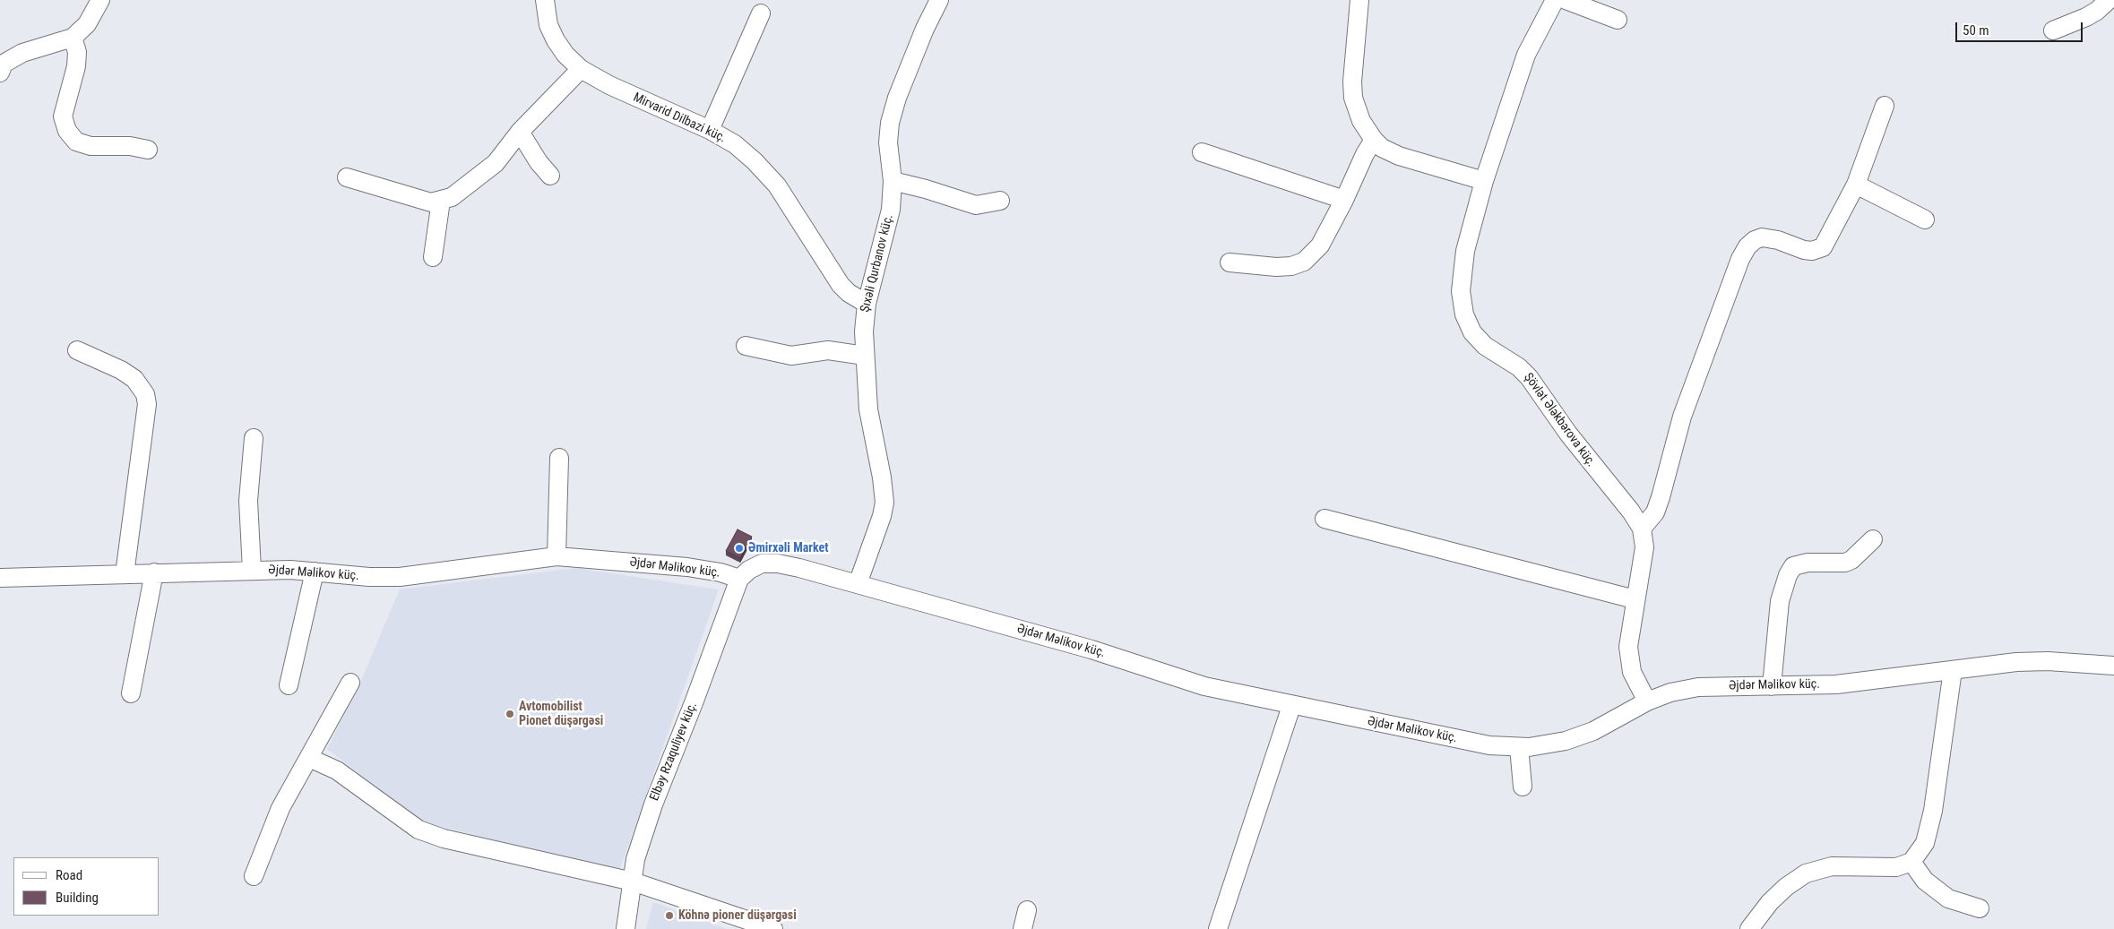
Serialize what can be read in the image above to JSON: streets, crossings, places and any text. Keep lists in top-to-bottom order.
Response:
{
  "streets": {
    "street": [
      "Mirvarid Dilbazi küç.",
      "Şıxəli Qurbanov küç.",
      "Şövlət Ələkbərova küç.",
      "Əjdər Məlikov küç.",
      "Elbəy Rzaquliyev küç."
    ]
  },
  "crossings": [
    ["Mirvarid Dilbazi küç.", "Şıxəli Qurbanov küç."],
    ["Şıxəli Qurbanov küç.", "Əjdər Məlikov küç."],
    ["Şövlət Ələkbərova küç.", "Əjdər Məlikov küç."],
    ["Əjdər Məlikov küç.", "Elbəy Rzaquliyev küç."]
  ],
  "places": ["Əmirxəli Market", "Avtomobilist Pionet düşərgəsi", "Köhnə pioner düşərgəsi"],
  "legend": ["Road", "Building"],
  "scale_bar": "50 m"
}
